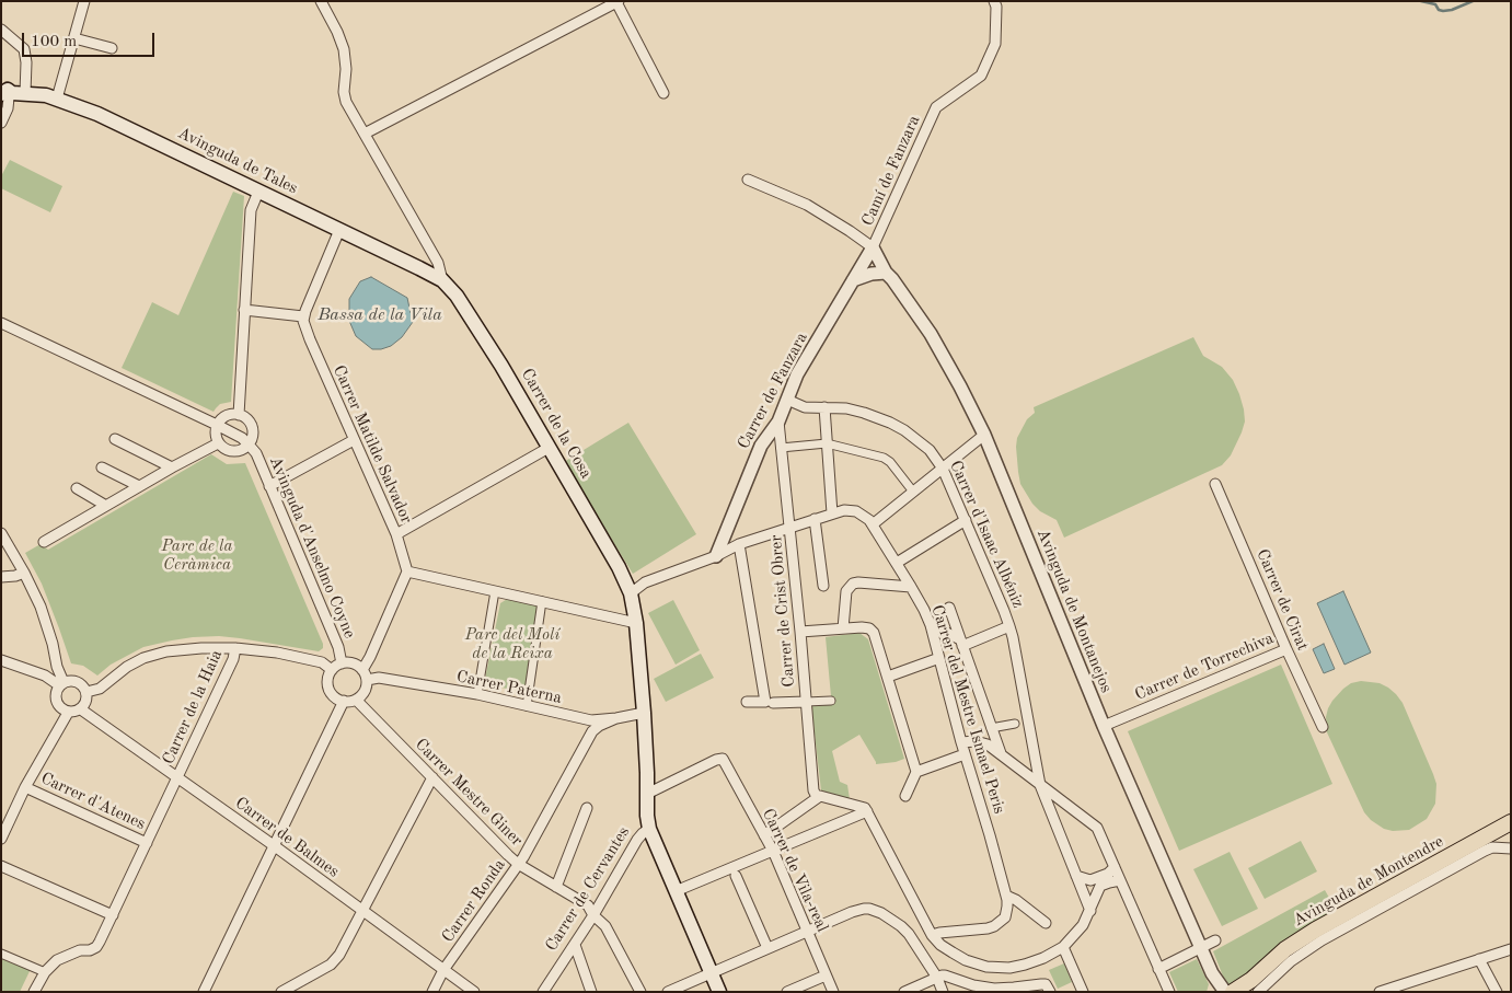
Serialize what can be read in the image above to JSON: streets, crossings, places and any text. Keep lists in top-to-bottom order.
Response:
{
  "streets": {
    "main road": [
      "Avinguda de Tales",
      "Carrer de la Cosa",
      "Avinguda de Montendre",
      "Carrer de Cervantes"
    ],
    "street": [
      "Camí de Fanzara",
      "Carrer de Fanzara",
      "Carrer Matilde Salvador",
      "Carrer d'Isaac Albéniz",
      "Avinguda d'Anselmo Coyne",
      "Carrer de Cirat",
      "Carrer de Crist Obrer",
      "Avinguda de Montanejos",
      "Carrer de Torrechiva",
      "Carrer Paterna",
      "Carrer de la Haia",
      "Carrer del Mestre Ismael Peris",
      "Carrer Mestre Giner",
      "Carrer d'Atenes",
      "Carrer de Balmes",
      "Carrer de Vila-real",
      "Carrer Ronda"
    ]
  },
  "crossings": [
    ["Avinguda de Tales", "Carrer de la Cosa"],
    ["Camí de Fanzara", "Carrer de Fanzara"],
    ["Camí de Fanzara", "Avinguda de Montanejos"],
    ["Carrer de Fanzara", "Carrer d'Isaac Albéniz"],
    ["Carrer de Fanzara", "Carrer de Crist Obrer"],
    ["Carrer de Fanzara", "Avinguda de Montanejos"],
    ["Carrer de Fanzara", "Carrer del Mestre Ismael Peris"],
    ["Carrer de la Cosa", "Carrer Paterna"],
    ["Carrer de la Cosa", "Carrer del Mestre Ismael Peris"],
    ["Carrer de la Cosa", "Carrer de Vila-real"],
    ["Carrer de la Cosa", "Carrer de Cervantes"],
    ["Avinguda d'Anselmo Coyne", "Carrer Paterna"],
    ["Avinguda d'Anselmo Coyne", "Carrer Mestre Giner"],
    ["Carrer de Cirat", "Carrer de Torrechiva"],
    ["Carrer de Crist Obrer", "Carrer del Mestre Ismael Peris"],
    ["Avinguda de Montanejos", "Carrer de Torrechiva"],
    ["Carrer Paterna", "Carrer Mestre Giner"],
    ["Carrer Paterna", "Carrer Ronda"],
    ["Carrer de la Haia", "Carrer d'Atenes"],
    ["Carrer de la Haia", "Carrer de Balmes"],
    ["Carrer Mestre Giner", "Carrer de Cervantes"],
    ["Carrer Mestre Giner", "Carrer Ronda"],
    ["Carrer de Balmes", "Carrer Ronda"],
    ["Carrer de Vila-real", "Carrer de Cervantes"]
  ],
  "water": ["Bassa de la Vila"],
  "parks": ["Parc de la Ceràmica", "Parc del Molí de la Reixa"],
  "scale_bar": "100 m"
}
